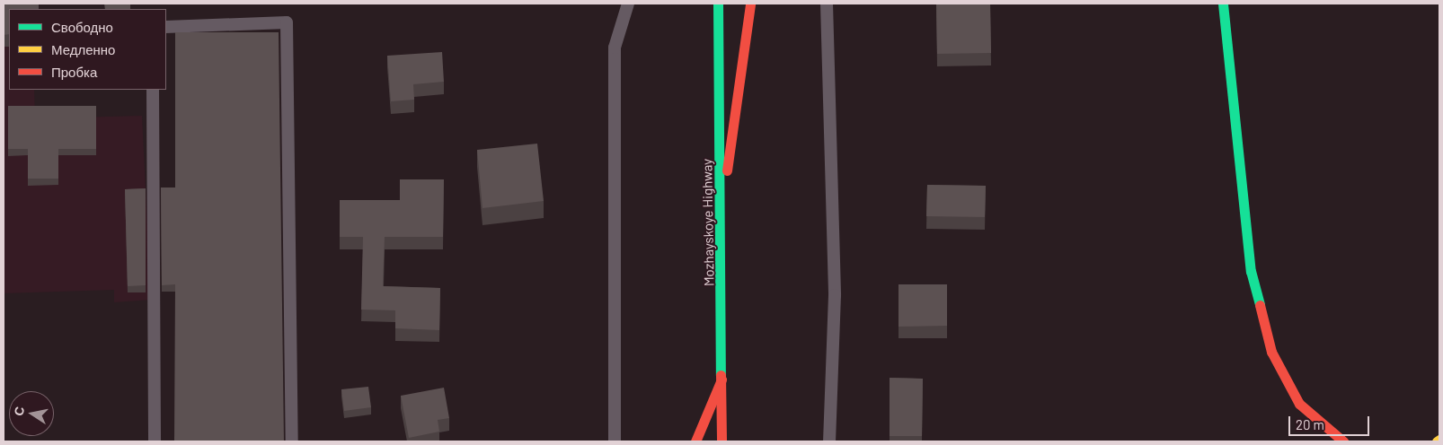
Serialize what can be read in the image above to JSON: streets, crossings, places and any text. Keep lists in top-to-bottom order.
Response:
{
  "streets": {
    "main road": ["Mozhayskoye Highway"]
  },
  "legend": ["Свободно", "Медленно", "Пробка"],
  "scale_bar": "20 m",
  "north": "left"
}
